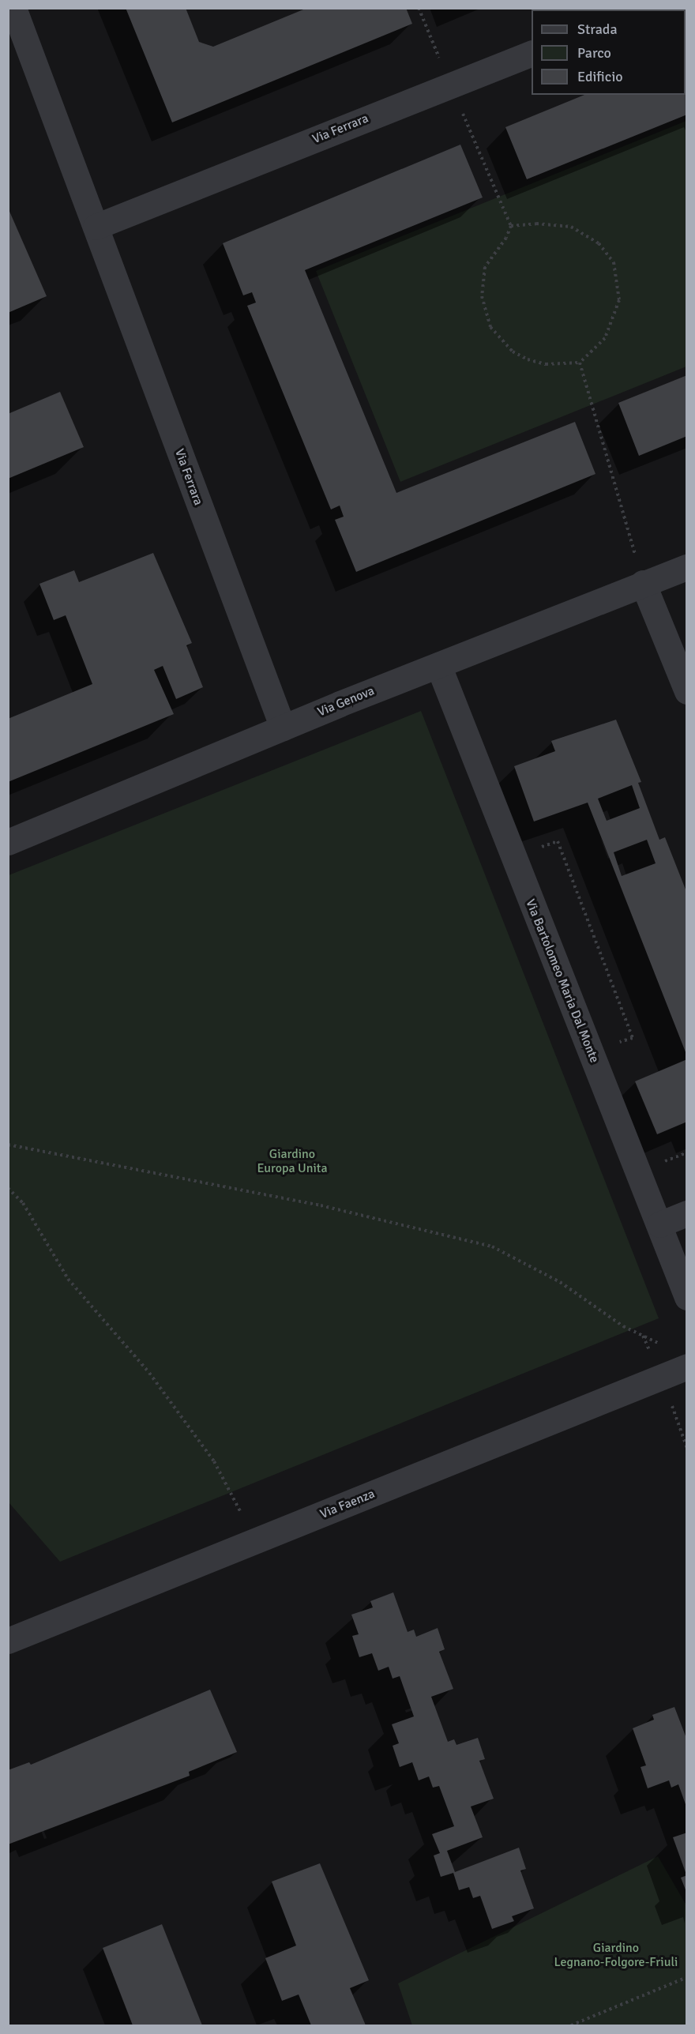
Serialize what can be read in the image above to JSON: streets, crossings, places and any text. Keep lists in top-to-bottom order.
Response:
{
  "streets": {
    "street": [
      "Via Ferrara",
      "Via Genova",
      "Via Bartolomeo Maria Dal Monte",
      "Via Faenza"
    ]
  },
  "crossings": [
    ["Via Ferrara", "Via Genova"],
    ["Via Genova", "Via Bartolomeo Maria Dal Monte"]
  ],
  "parks": ["Giardino Europa Unita", "Giardino Legnano-Folgore-Friuli"],
  "legend": ["Strada", "Parco", "Edificio"]
}
